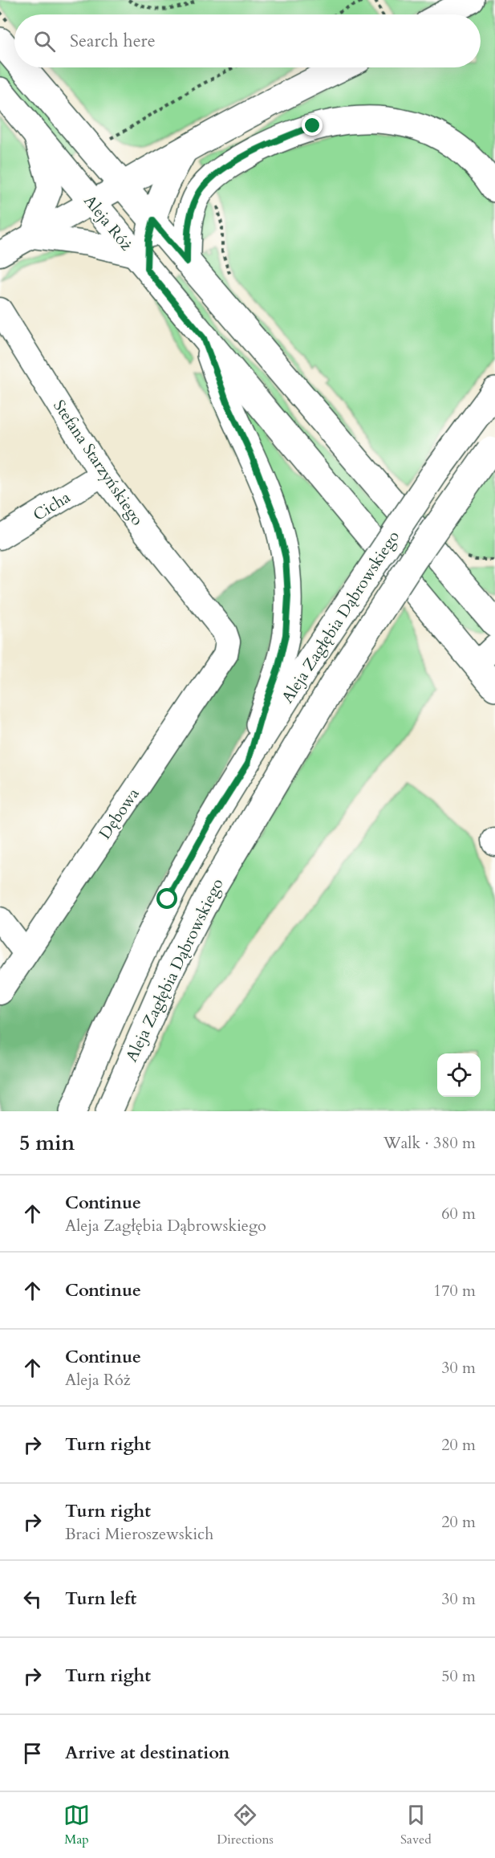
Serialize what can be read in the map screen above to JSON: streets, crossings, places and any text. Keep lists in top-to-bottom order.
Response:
{
  "streets": {
    "main road": ["Aleja Róż", "Aleja Zagłębia Dąbrowskiego"],
    "street": ["Stefana Starzyńskiego", "Cicha", "Dębowa"]
  },
  "crossings": [
    ["Stefana Starzyńskiego", "Cicha"],
    ["Stefana Starzyńskiego", "Dębowa"]
  ],
  "page": {
    "search": "Search here",
    "heading": ["5 min", "Walk · 380 m"],
    "list": [
      ["Continue", "Aleja Zagłębia Dąbrowskiego", "60 m"],
      ["Continue", "170 m"],
      ["Continue", "Aleja Róż", "30 m"],
      ["Turn right", "20 m"],
      ["Turn right", "Braci Mieroszewskich", "20 m"],
      ["Turn left", "30 m"],
      ["Turn right", "50 m"],
      "Arrive at destination"
    ],
    "nav": ["Map", "Directions", "Saved"]
  }
}
